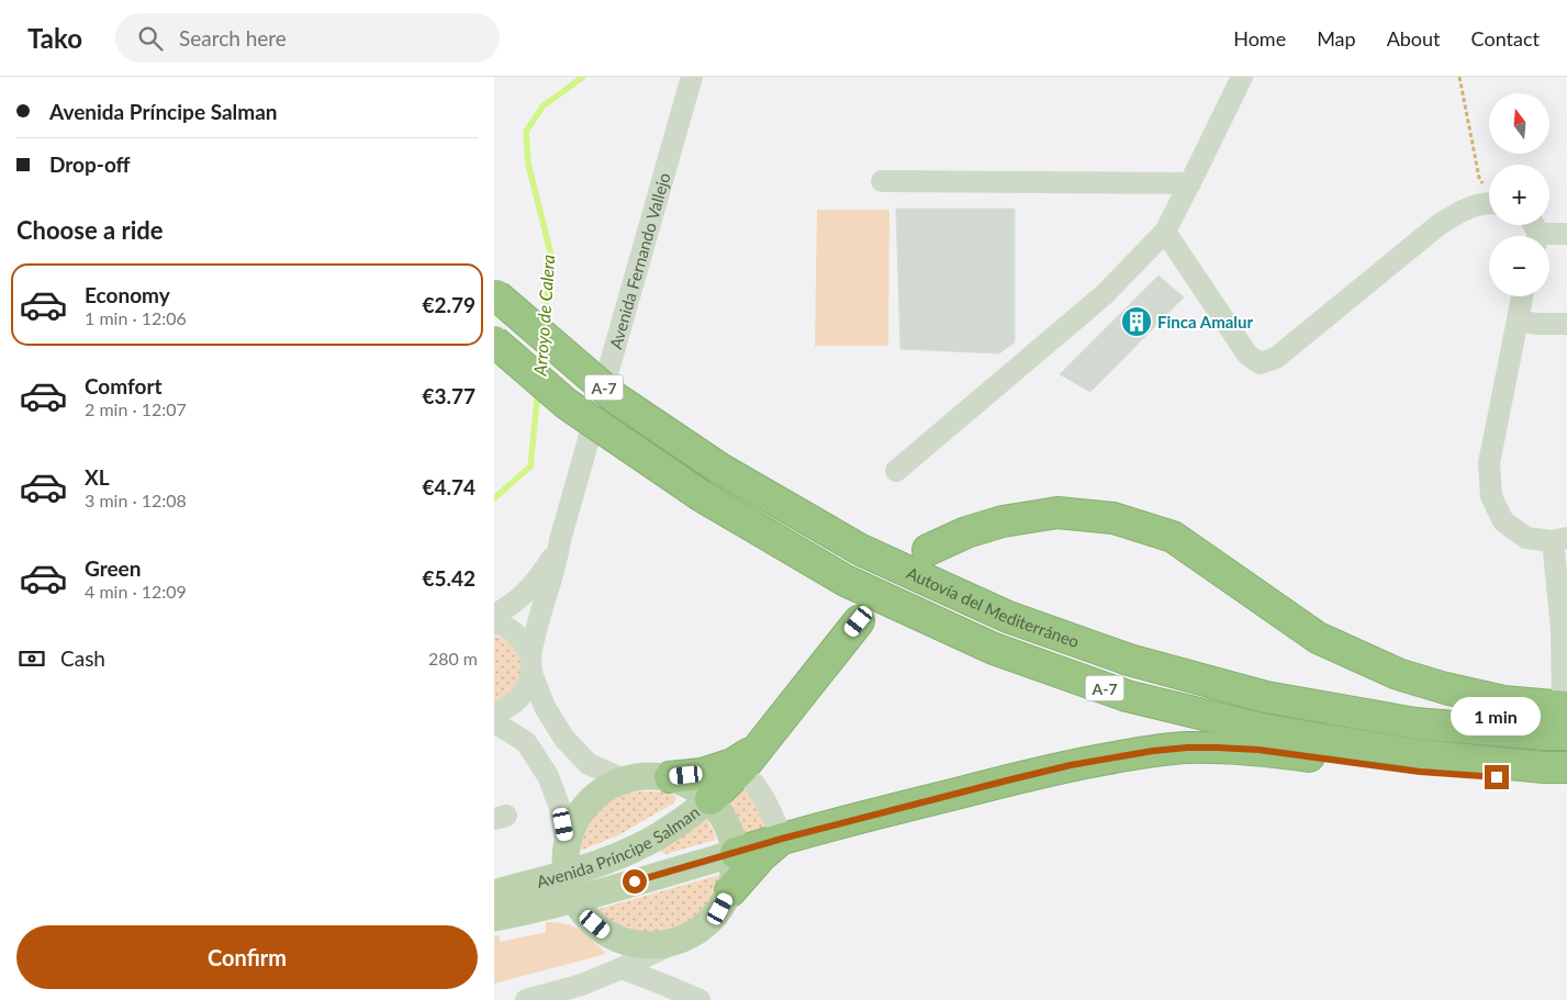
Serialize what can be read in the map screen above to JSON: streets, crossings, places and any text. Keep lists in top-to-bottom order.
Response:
{
  "streets": {
    "highway": ["A-7", "Autovía del Mediterráneo"],
    "main road": ["Avenida Príncipe Salman"],
    "street": ["Avenida Fernando Vallejo"]
  },
  "water": ["Arroyo de Calera"],
  "places": {
    "building": ["Finca Amalur"]
  },
  "north": "top",
  "page": {
    "header": "Tako",
    "search": "Search here",
    "nav": [
      "Home",
      "Map",
      "About",
      "Contact"
    ],
    "banner": ["Avenida Príncipe Salman", "Drop-off"],
    "map_buttons": ["+", "−"],
    "heading": "Choose a ride",
    "list": [
      {
        "name": "Economy",
        "note": "1 min · 12:06",
        "value": "€2.79"
      },
      {
        "name": "Comfort",
        "note": "2 min · 12:07",
        "value": "€3.77"
      },
      {
        "name": "XL",
        "note": "3 min · 12:08",
        "value": "€4.74"
      },
      {
        "name": "Green",
        "note": "4 min · 12:09",
        "value": "€5.42"
      }
    ],
    "pay": ["Cash", "280 m"],
    "bubble": "1 min",
    "buttons": "Confirm"
  }
}
